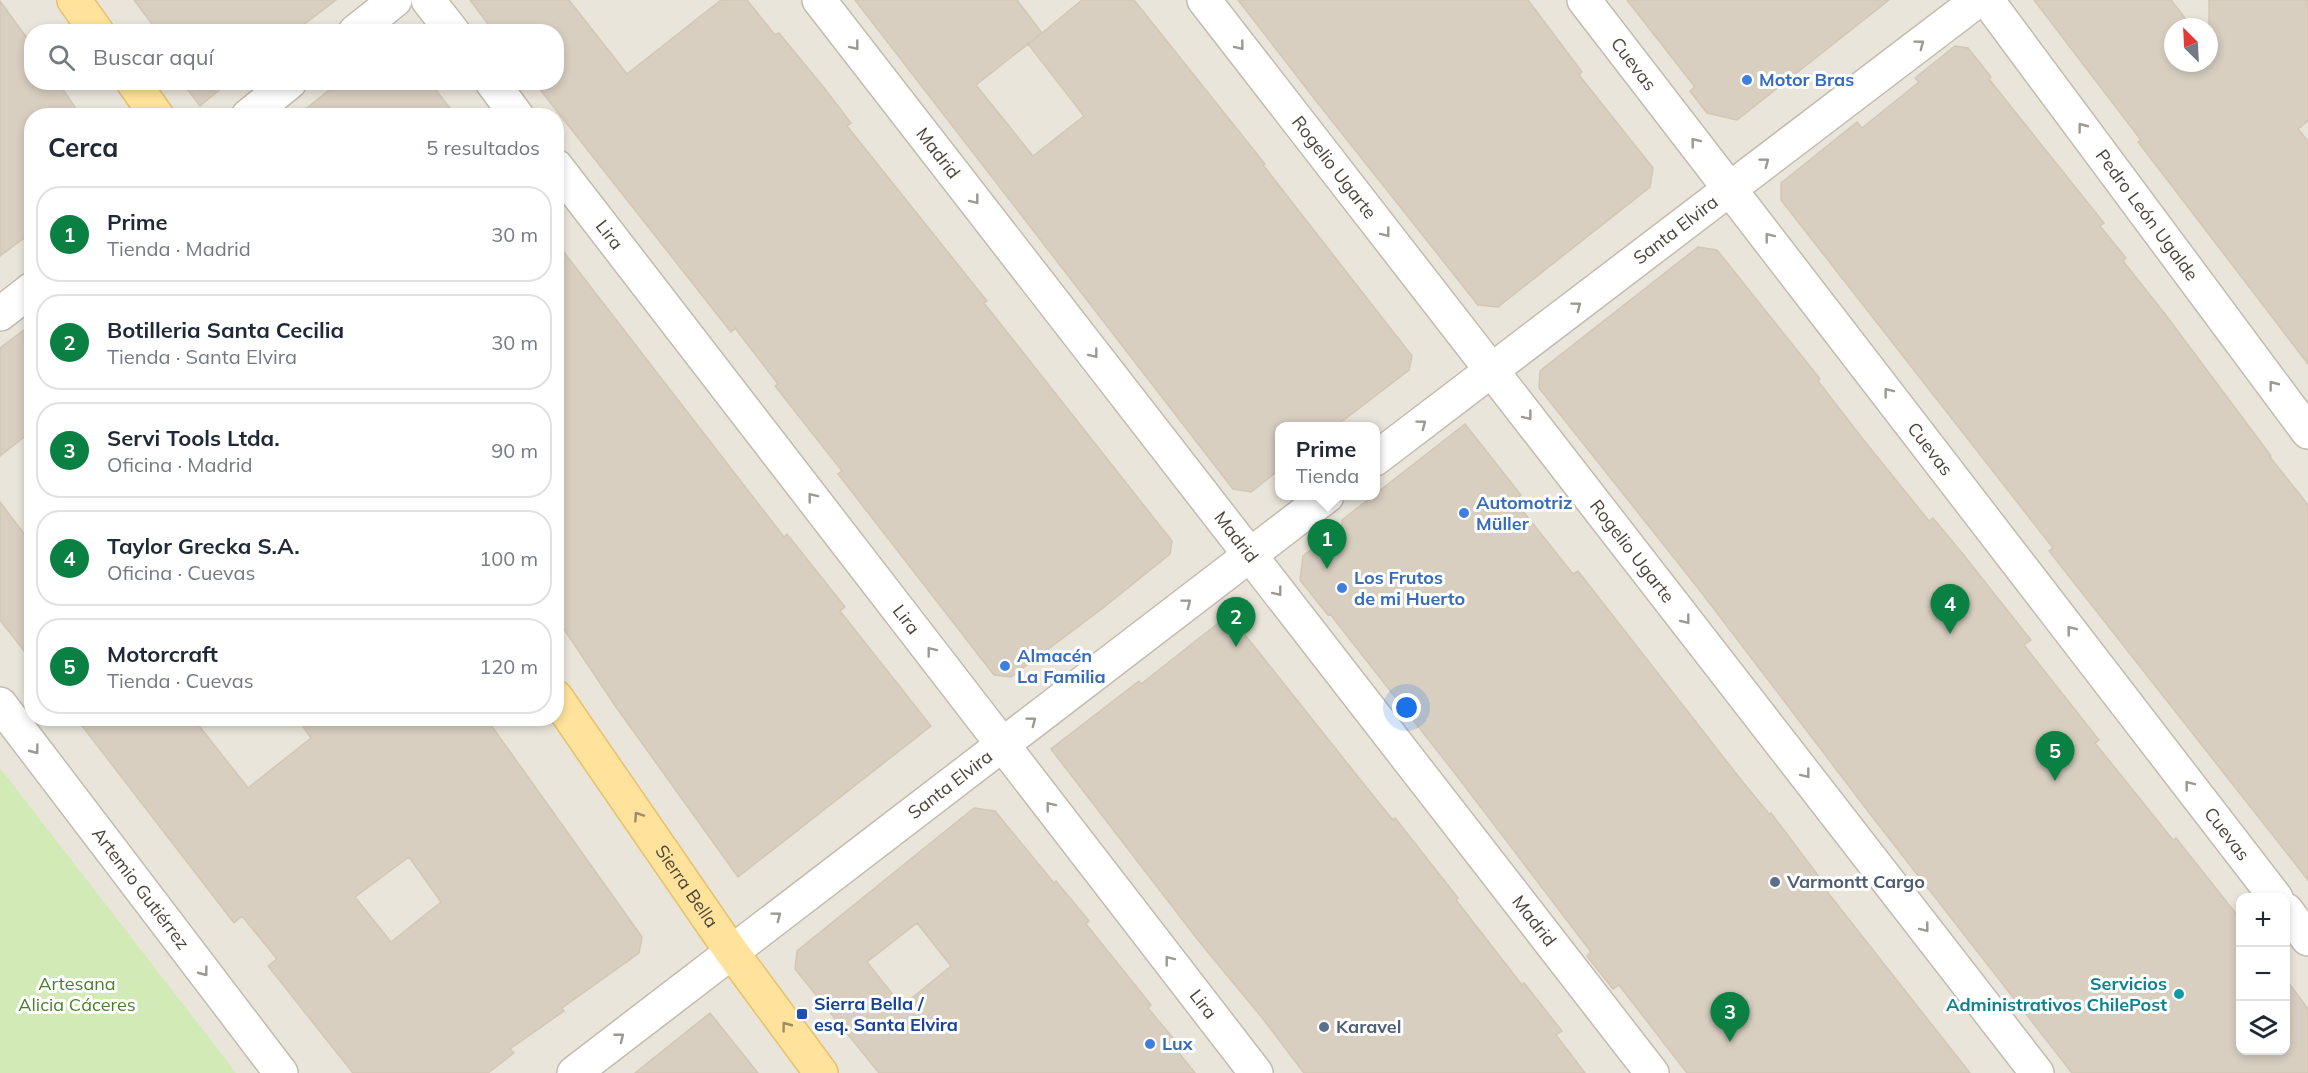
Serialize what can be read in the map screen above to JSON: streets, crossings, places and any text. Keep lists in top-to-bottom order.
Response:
{
  "streets": {
    "main road": ["Sierra Bella"],
    "street": [
      "Cuevas",
      "Madrid",
      "Rogelio Ugarte",
      "Pedro León Ugalde",
      "Santa Elvira",
      "Lira",
      "Artemio Gutiérrez"
    ]
  },
  "crossings": [
    ["Cuevas", "Santa Elvira"],
    ["Madrid", "Santa Elvira"],
    ["Rogelio Ugarte", "Santa Elvira"],
    ["Santa Elvira", "Lira"],
    ["Santa Elvira", "Sierra Bella"]
  ],
  "one_way": [
    "Cuevas",
    "Madrid",
    "Rogelio Ugarte",
    "Pedro León Ugalde",
    "Santa Elvira",
    "Lira",
    "Sierra Bella",
    "Artemio Gutiérrez"
  ],
  "parks": ["Artesana Alicia Cáceres"],
  "places": {
    "other": [
      "Motor Bras",
      "Automotriz Müller",
      "Los Frutos de mi Huerto",
      "Almacén La Familia",
      "Varmontt Cargo",
      "Servicios Administrativos ChilePost",
      "Karavel",
      "Lux"
    ],
    "transit": ["Sierra Bella / esq. Santa Elvira"]
  },
  "north": "top left",
  "page": {
    "search": "Buscar aquí",
    "heading": ["Cerca", "5 resultados"],
    "list": [
      {
        "mark": "1",
        "name": "Prime",
        "note": "Tienda · Madrid",
        "value": "30 m"
      },
      {
        "mark": "2",
        "name": "Botilleria Santa Cecilia",
        "note": "Tienda · Santa Elvira",
        "value": "30 m"
      },
      {
        "mark": "3",
        "name": "Servi Tools Ltda.",
        "note": "Oficina · Madrid",
        "value": "90 m"
      },
      {
        "mark": "4",
        "name": "Taylor Grecka S.A.",
        "note": "Oficina · Cuevas",
        "value": "100 m"
      },
      {
        "mark": "5",
        "name": "Motorcraft",
        "note": "Tienda · Cuevas",
        "value": "120 m"
      }
    ],
    "popup": ["Prime", "Tienda"],
    "pins": [
      "1",
      "4",
      "2",
      "5",
      "3"
    ],
    "map_buttons": ["+", "−"]
  }
}
